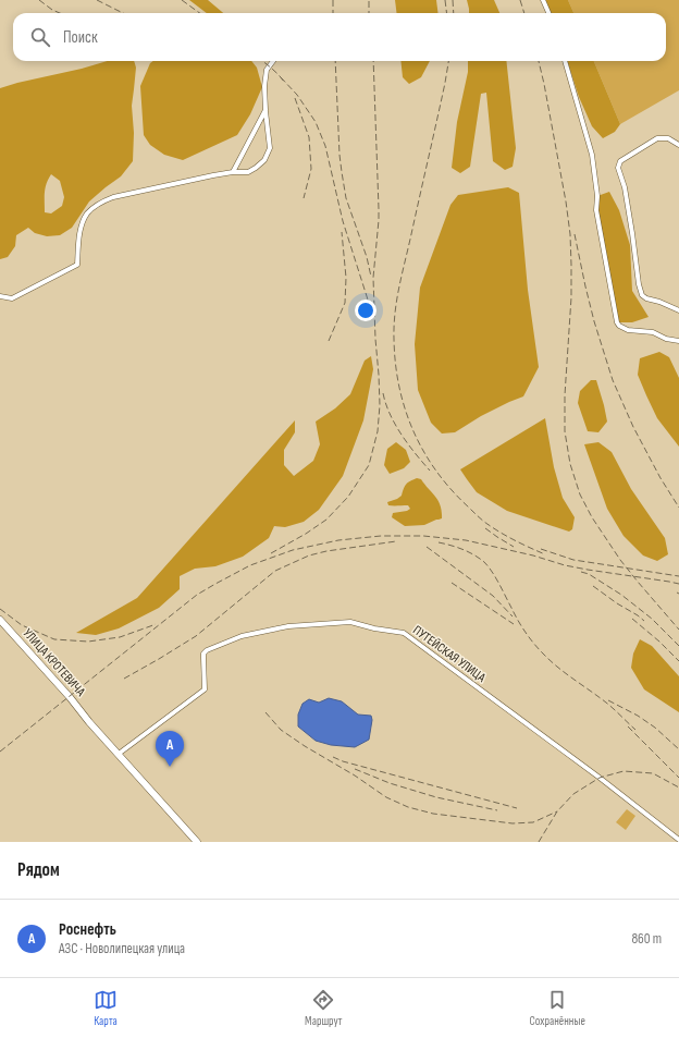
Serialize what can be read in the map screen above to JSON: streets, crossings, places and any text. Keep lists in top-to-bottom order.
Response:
{
  "streets": {
    "street": ["ПУТЕЙСКАЯ УЛИЦА", "УЛИЦА КРОТЕВИЧА"]
  },
  "crossings": [
    ["ПУТЕЙСКАЯ УЛИЦА", "УЛИЦА КРОТЕВИЧА"]
  ],
  "page": {
    "search": "Поиск",
    "pins": "A",
    "heading": "Рядом",
    "list": [
      {
        "mark": "A",
        "name": "Роснефть",
        "note": "АЗС · Новолипецкая улица",
        "value": "860 m"
      }
    ],
    "nav": ["Карта", "Маршрут", "Сохранённые"]
  }
}
